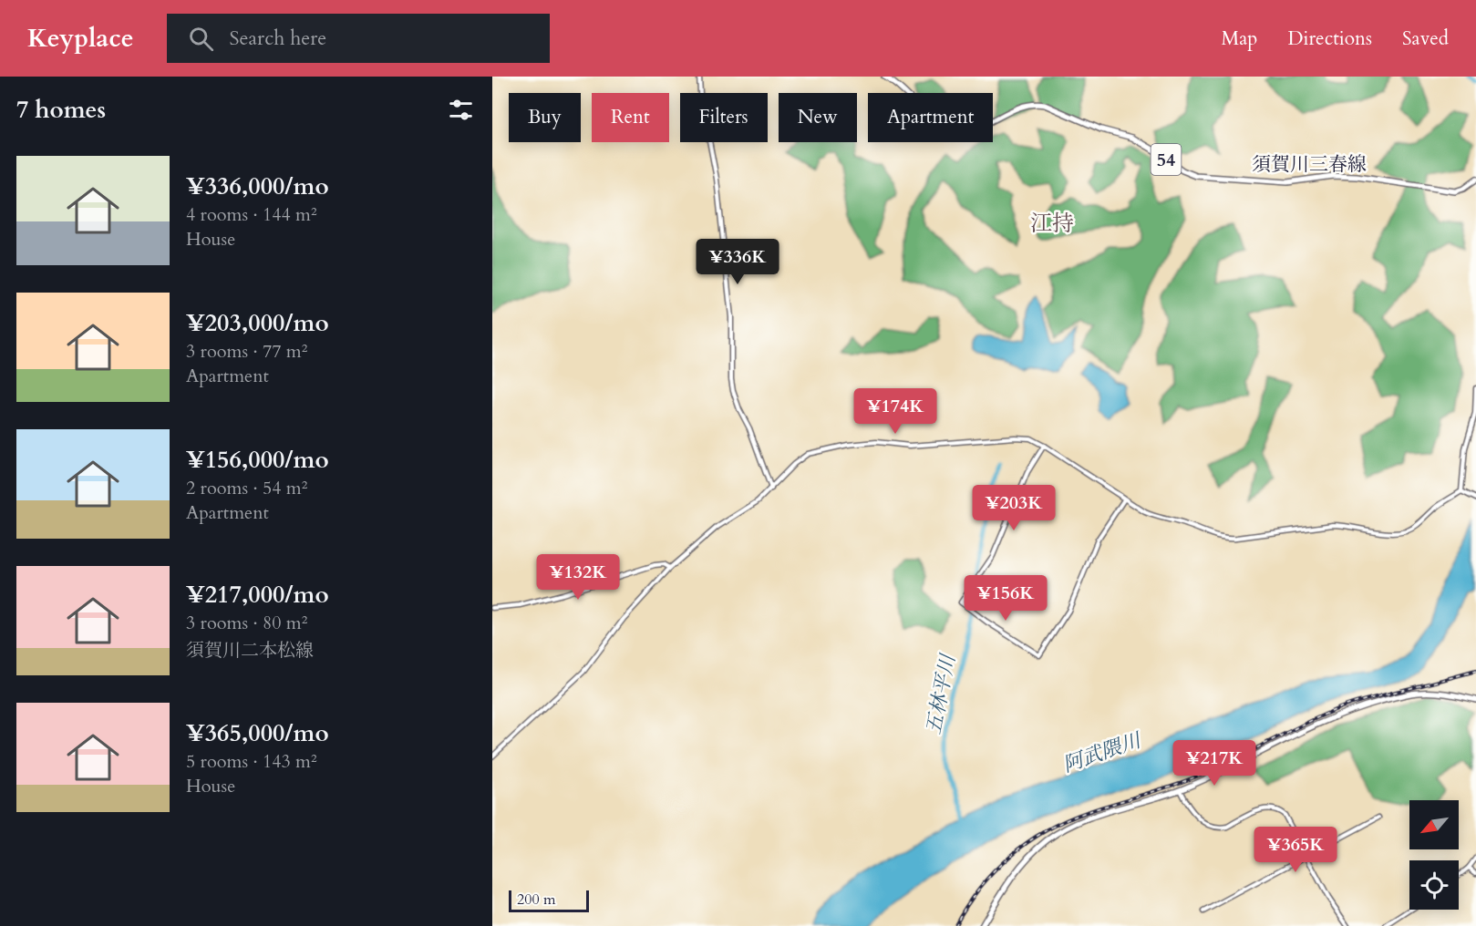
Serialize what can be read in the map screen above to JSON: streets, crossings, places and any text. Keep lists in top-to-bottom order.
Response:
{
  "streets": {
    "main road": ["54", "須賀川三春線"]
  },
  "districts": ["江持"],
  "water": ["五林平川", "阿武隈川"],
  "scale_bar": "200 m",
  "north": "bottom left",
  "page": {
    "header": "Keyplace",
    "search": "Search here",
    "nav": ["Map", "Directions", "Saved"],
    "heading": "7 homes",
    "chip": [
      "Buy",
      "Rent",
      "Filters",
      "New",
      "Apartment"
    ],
    "list": [
      {
        "name": "¥336,000/mo",
        "note": "4 rooms · 144 m² · House"
      },
      {
        "name": "¥203,000/mo",
        "note": "3 rooms · 77 m² · Apartment"
      },
      {
        "name": "¥156,000/mo",
        "note": "2 rooms · 54 m² · Apartment"
      },
      {
        "name": "¥217,000/mo",
        "note": "3 rooms · 80 m² · 須賀川二本松線"
      },
      {
        "name": "¥365,000/mo",
        "note": "5 rooms · 143 m² · House"
      }
    ],
    "price": [
      "¥336K",
      "¥174K",
      "¥203K",
      "¥132K",
      "¥156K",
      "¥217K",
      "¥365K"
    ],
    "scale": "200 m"
  }
}
